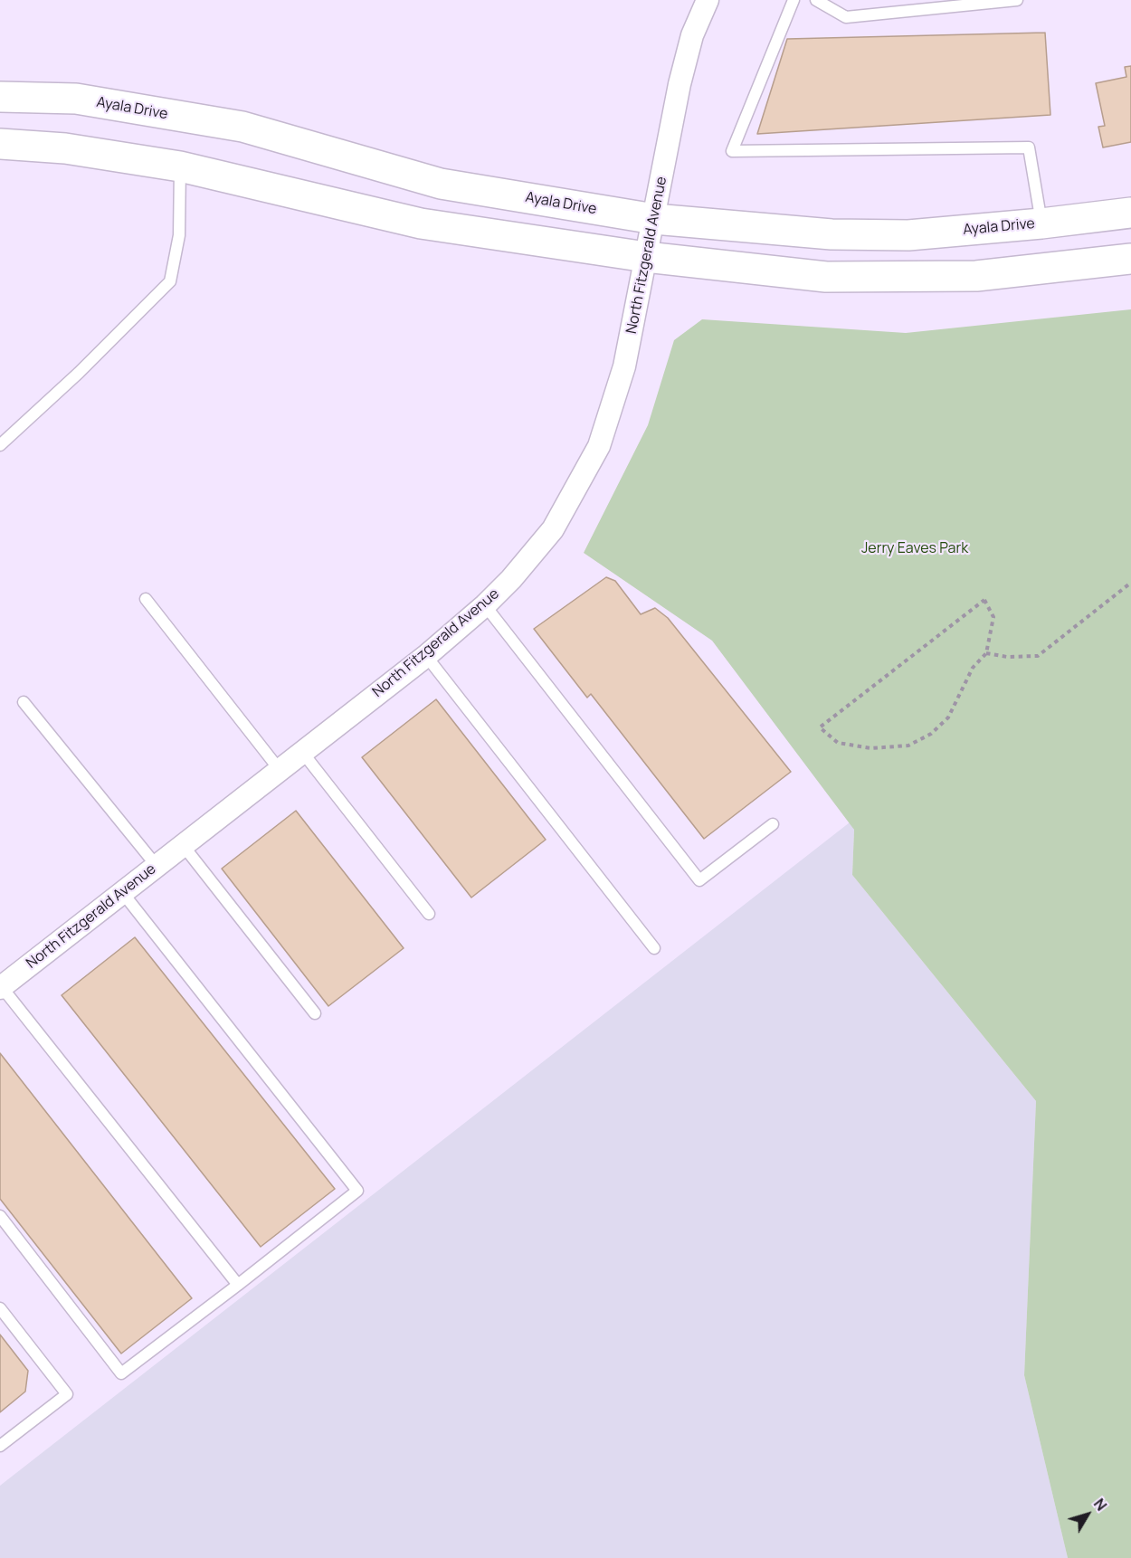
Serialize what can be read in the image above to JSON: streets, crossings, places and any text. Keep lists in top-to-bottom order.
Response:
{
  "streets": {
    "main road": ["Ayala Drive"],
    "street": ["North Fitzgerald Avenue"]
  },
  "crossings": [
    ["Ayala Drive", "North Fitzgerald Avenue"]
  ],
  "parks": ["Jerry Eaves Park"],
  "north": "top right"
}
